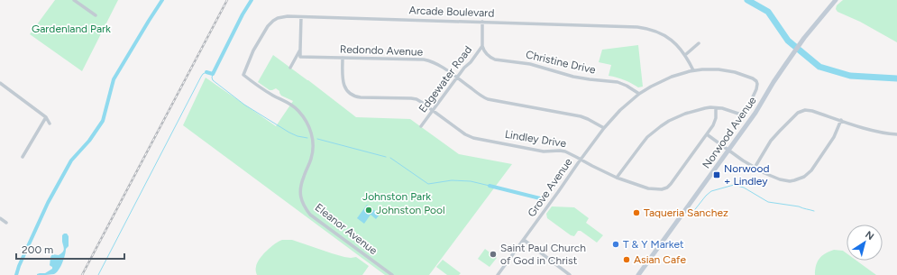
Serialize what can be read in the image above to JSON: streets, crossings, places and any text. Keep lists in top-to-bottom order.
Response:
{
  "streets": {
    "main road": ["Norwood Avenue"],
    "street": [
      "Arcade Boulevard",
      "Redondo Avenue",
      "Christine Drive",
      "Edgewater Road",
      "Lindley Drive",
      "Grove Avenue",
      "Eleanor Avenue"
    ]
  },
  "crossings": [
    ["Arcade Boulevard", "Edgewater Road"],
    ["Arcade Boulevard", "Grove Avenue"],
    ["Arcade Boulevard", "Eleanor Avenue"],
    ["Redondo Avenue", "Edgewater Road"],
    ["Redondo Avenue", "Lindley Drive"],
    ["Redondo Avenue", "Grove Avenue"],
    ["Christine Drive", "Edgewater Road"],
    ["Christine Drive", "Grove Avenue"],
    ["Edgewater Road", "Lindley Drive"],
    ["Lindley Drive", "Grove Avenue"]
  ],
  "parks": ["Gardenland Park", "Johnston Park"],
  "places": {
    "transit": ["Norwood + Lindley"],
    "other": [
      "Johnston Pool",
      "Taqueria Sanchez",
      "T & Y Market",
      "Saint Paul Church of God in Christ",
      "Asian Cafe"
    ]
  },
  "scale_bar": "200 m",
  "north": "top right"
}
